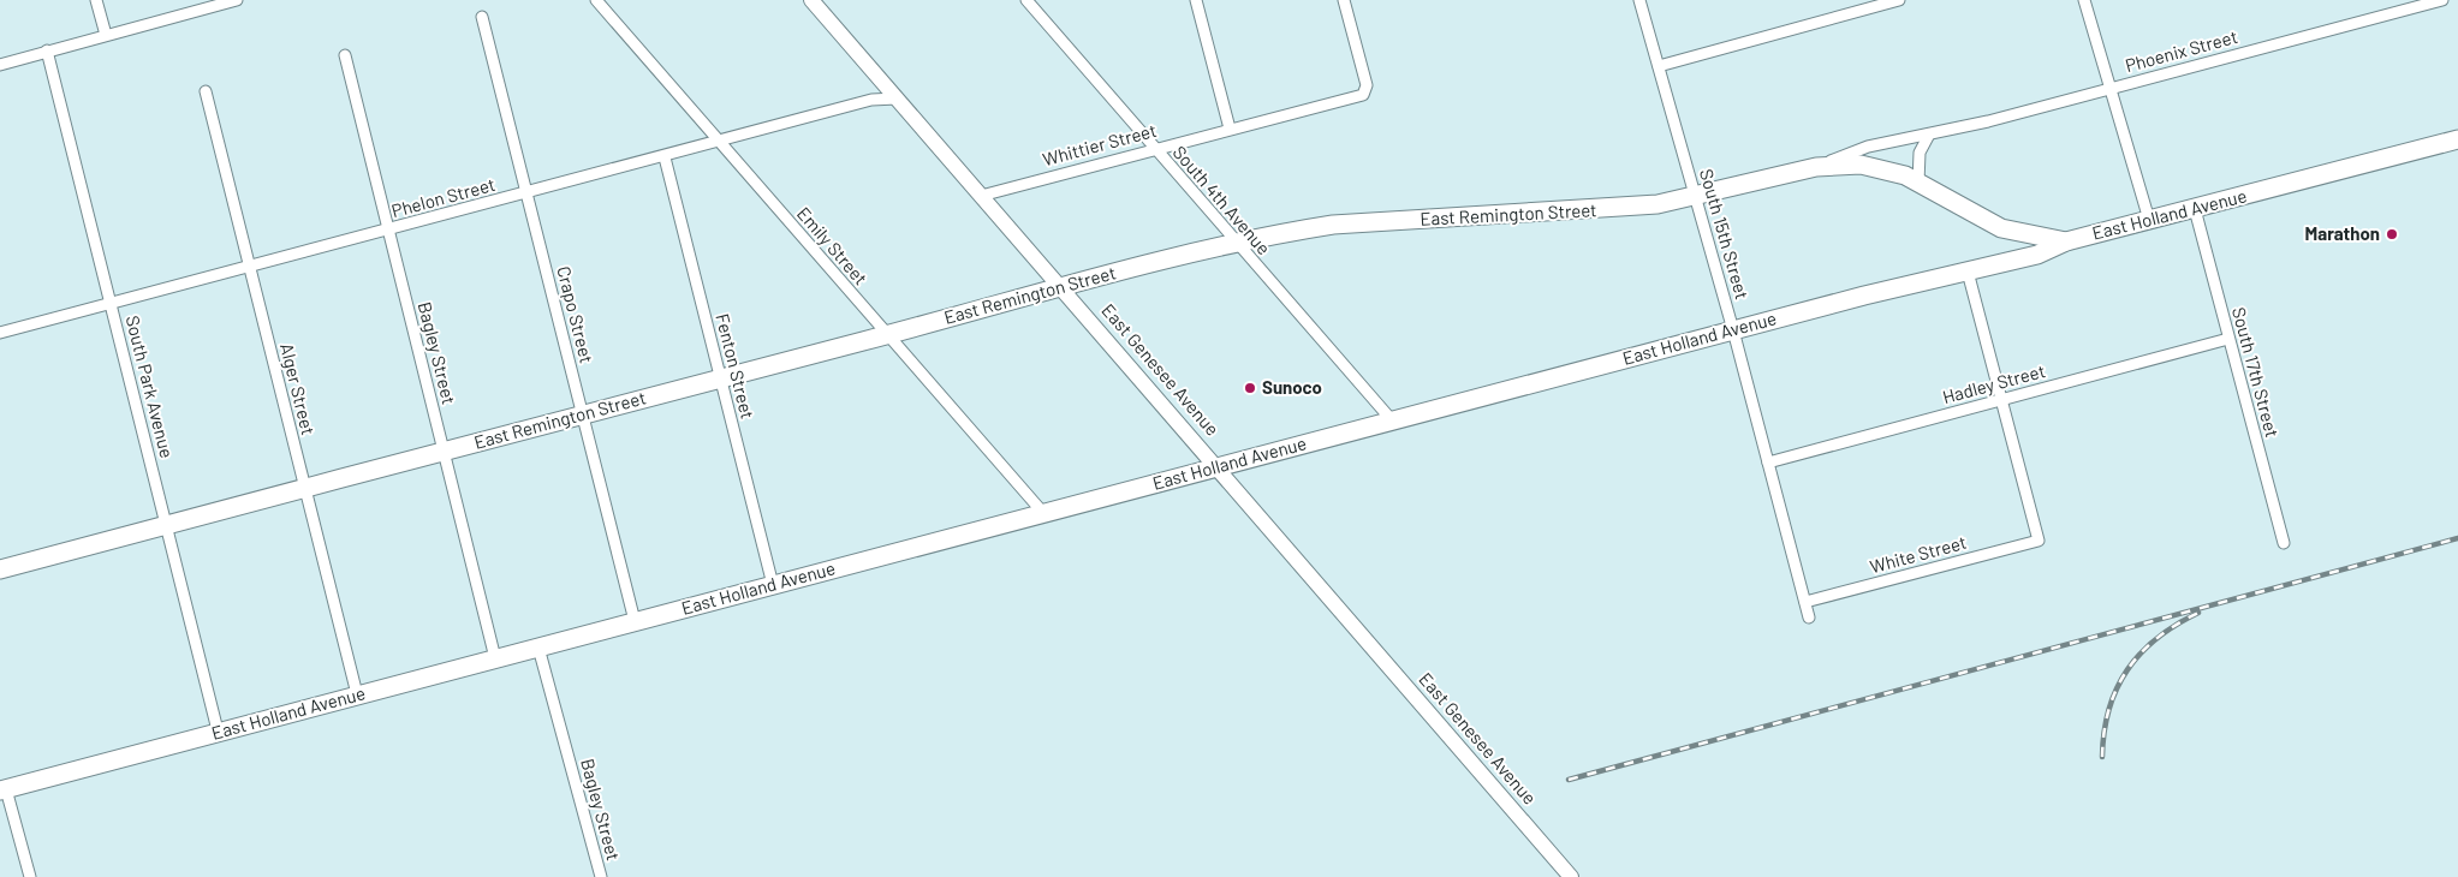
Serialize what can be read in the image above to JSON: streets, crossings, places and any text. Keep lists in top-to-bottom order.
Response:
{
  "streets": {
    "highway": ["East Remington Street", "East Holland Avenue"],
    "main road": ["East Genesee Avenue"],
    "street": [
      "Phoenix Street",
      "Whittier Street",
      "Phelon Street",
      "South 4th Avenue",
      "South 15th Street",
      "Emily Street",
      "Crapo Street",
      "Bagley Street",
      "Fenton Street",
      "South 17th Street",
      "Hadley Street",
      "South Park Avenue",
      "Alger Street",
      "White Street"
    ]
  },
  "crossings": [
    ["Phoenix Street", "East Remington Street"],
    ["Whittier Street", "South 4th Avenue"],
    ["Whittier Street", "East Genesee Avenue"],
    ["Phelon Street", "Emily Street"],
    ["Phelon Street", "Crapo Street"],
    ["Phelon Street", "Bagley Street"],
    ["Phelon Street", "Fenton Street"],
    ["Phelon Street", "East Genesee Avenue"],
    ["Phelon Street", "South Park Avenue"],
    ["Phelon Street", "Alger Street"],
    ["South 4th Avenue", "East Remington Street"],
    ["South 4th Avenue", "East Holland Avenue"],
    ["East Remington Street", "East Holland Avenue"],
    ["East Remington Street", "South 15th Street"],
    ["East Remington Street", "Emily Street"],
    ["East Remington Street", "Crapo Street"],
    ["East Remington Street", "Bagley Street"],
    ["East Remington Street", "Fenton Street"],
    ["East Remington Street", "East Genesee Avenue"],
    ["East Remington Street", "South Park Avenue"],
    ["East Remington Street", "Alger Street"],
    ["East Holland Avenue", "South 15th Street"],
    ["East Holland Avenue", "Emily Street"],
    ["East Holland Avenue", "Crapo Street"],
    ["East Holland Avenue", "Bagley Street"],
    ["East Holland Avenue", "Fenton Street"],
    ["East Holland Avenue", "East Genesee Avenue"],
    ["East Holland Avenue", "South 17th Street"],
    ["East Holland Avenue", "South Park Avenue"],
    ["East Holland Avenue", "Alger Street"],
    ["South 15th Street", "Hadley Street"],
    ["South 15th Street", "White Street"],
    ["South 17th Street", "Hadley Street"],
    ["Hadley Street", "White Street"]
  ],
  "places": ["Marathon", "Sunoco"]
}
